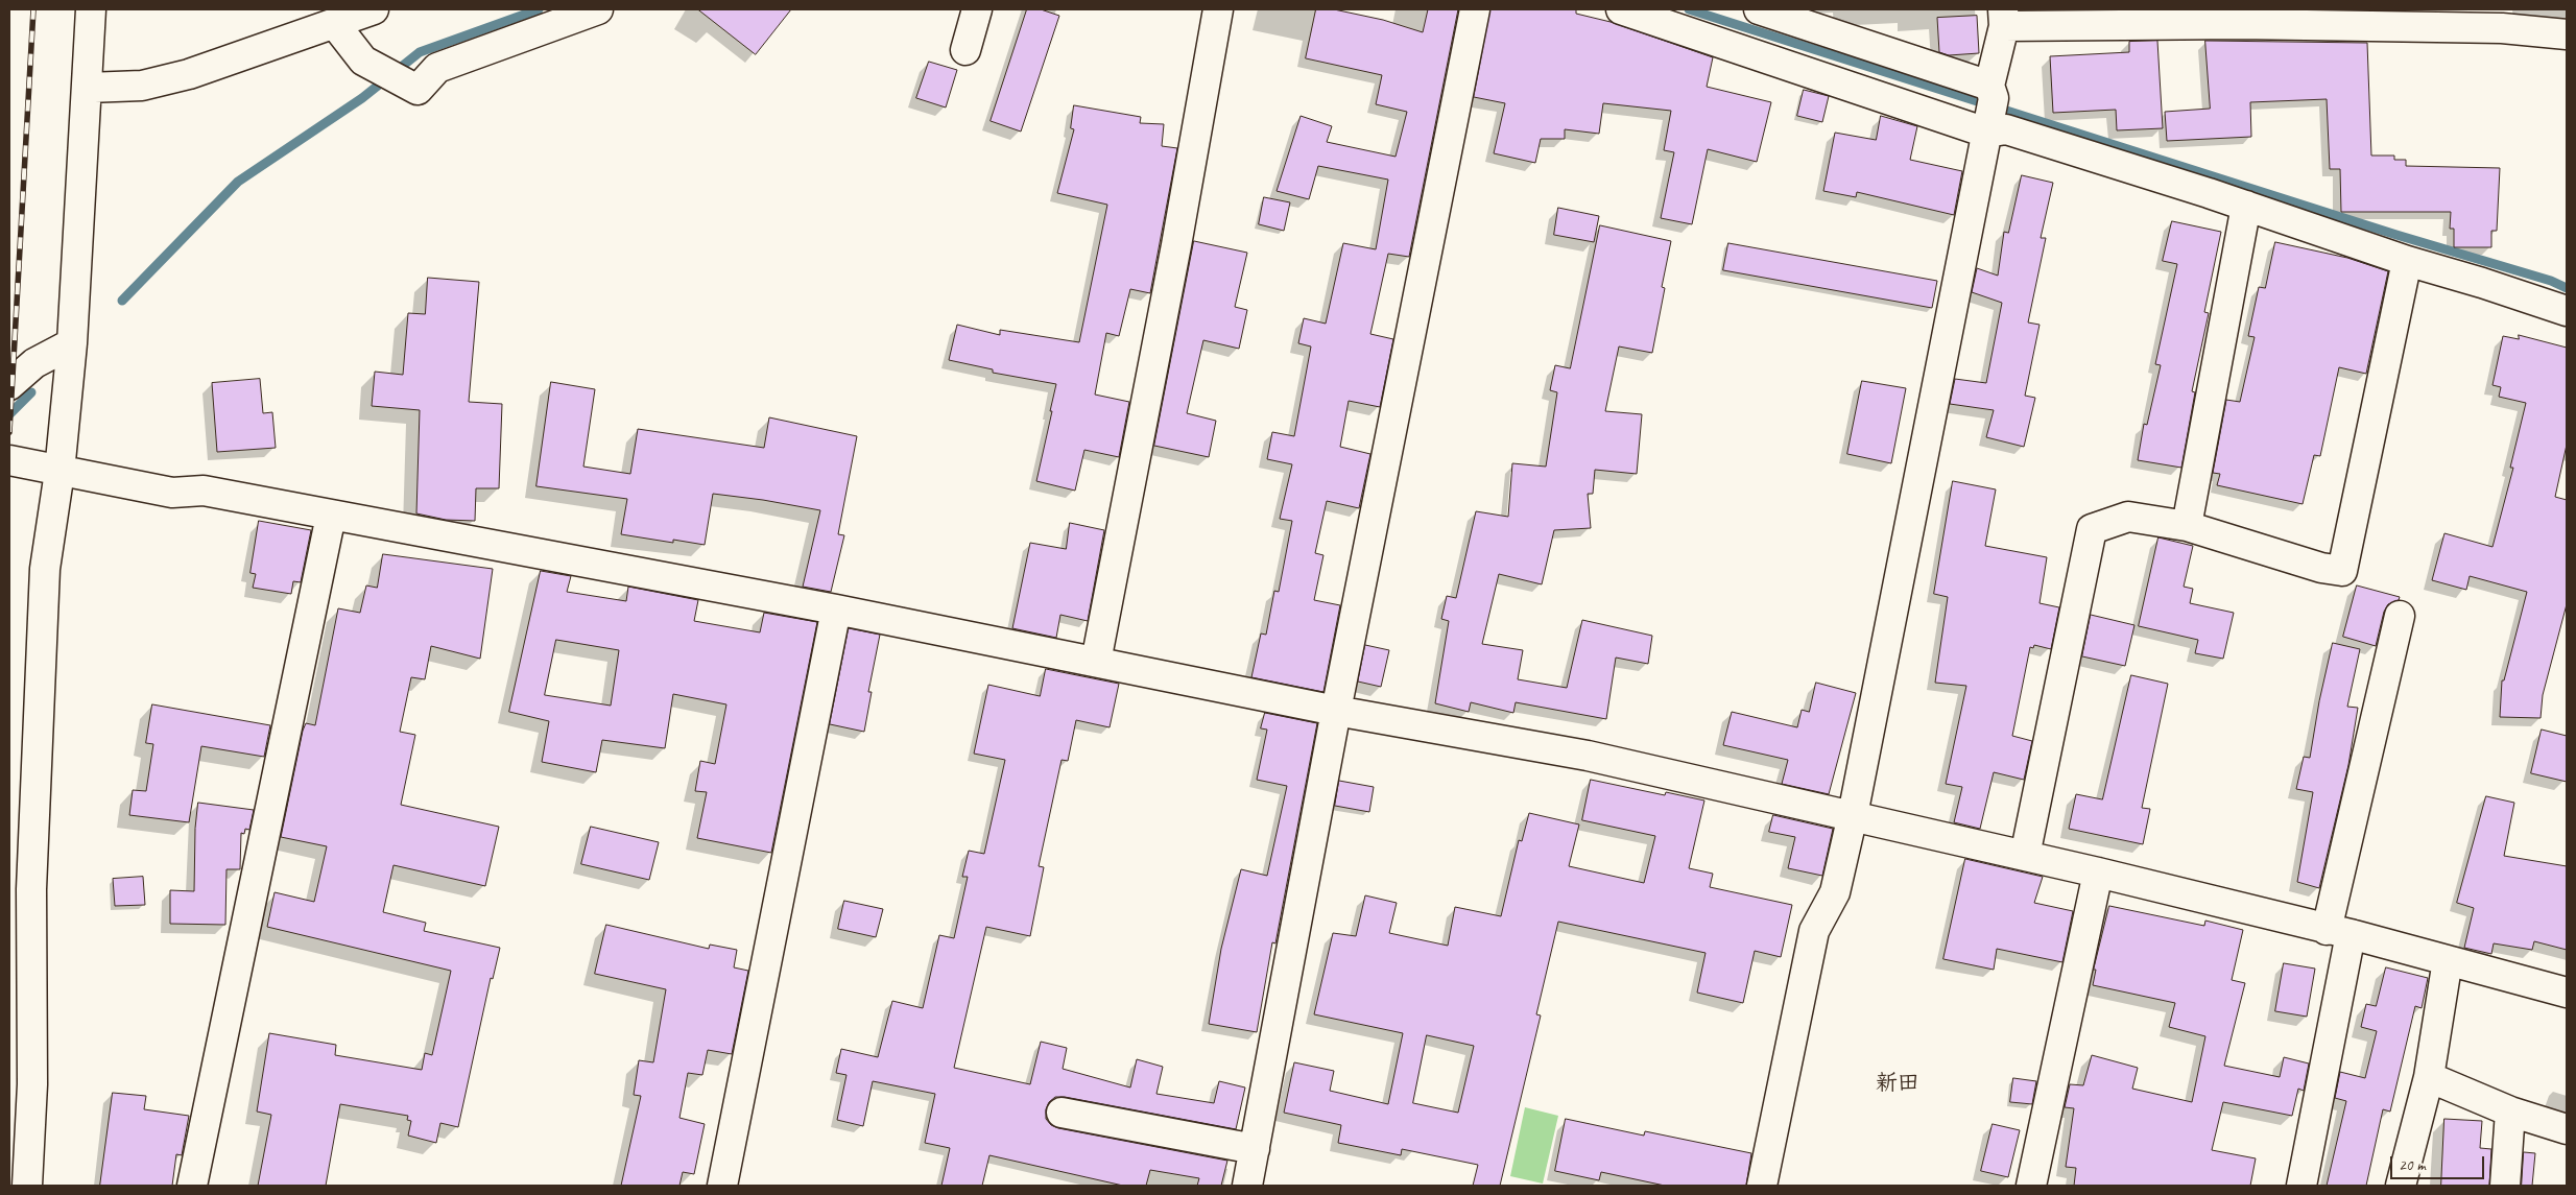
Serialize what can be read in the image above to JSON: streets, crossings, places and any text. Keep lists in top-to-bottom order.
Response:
{
  "districts": ["新田"],
  "scale_bar": "20 m"
}
